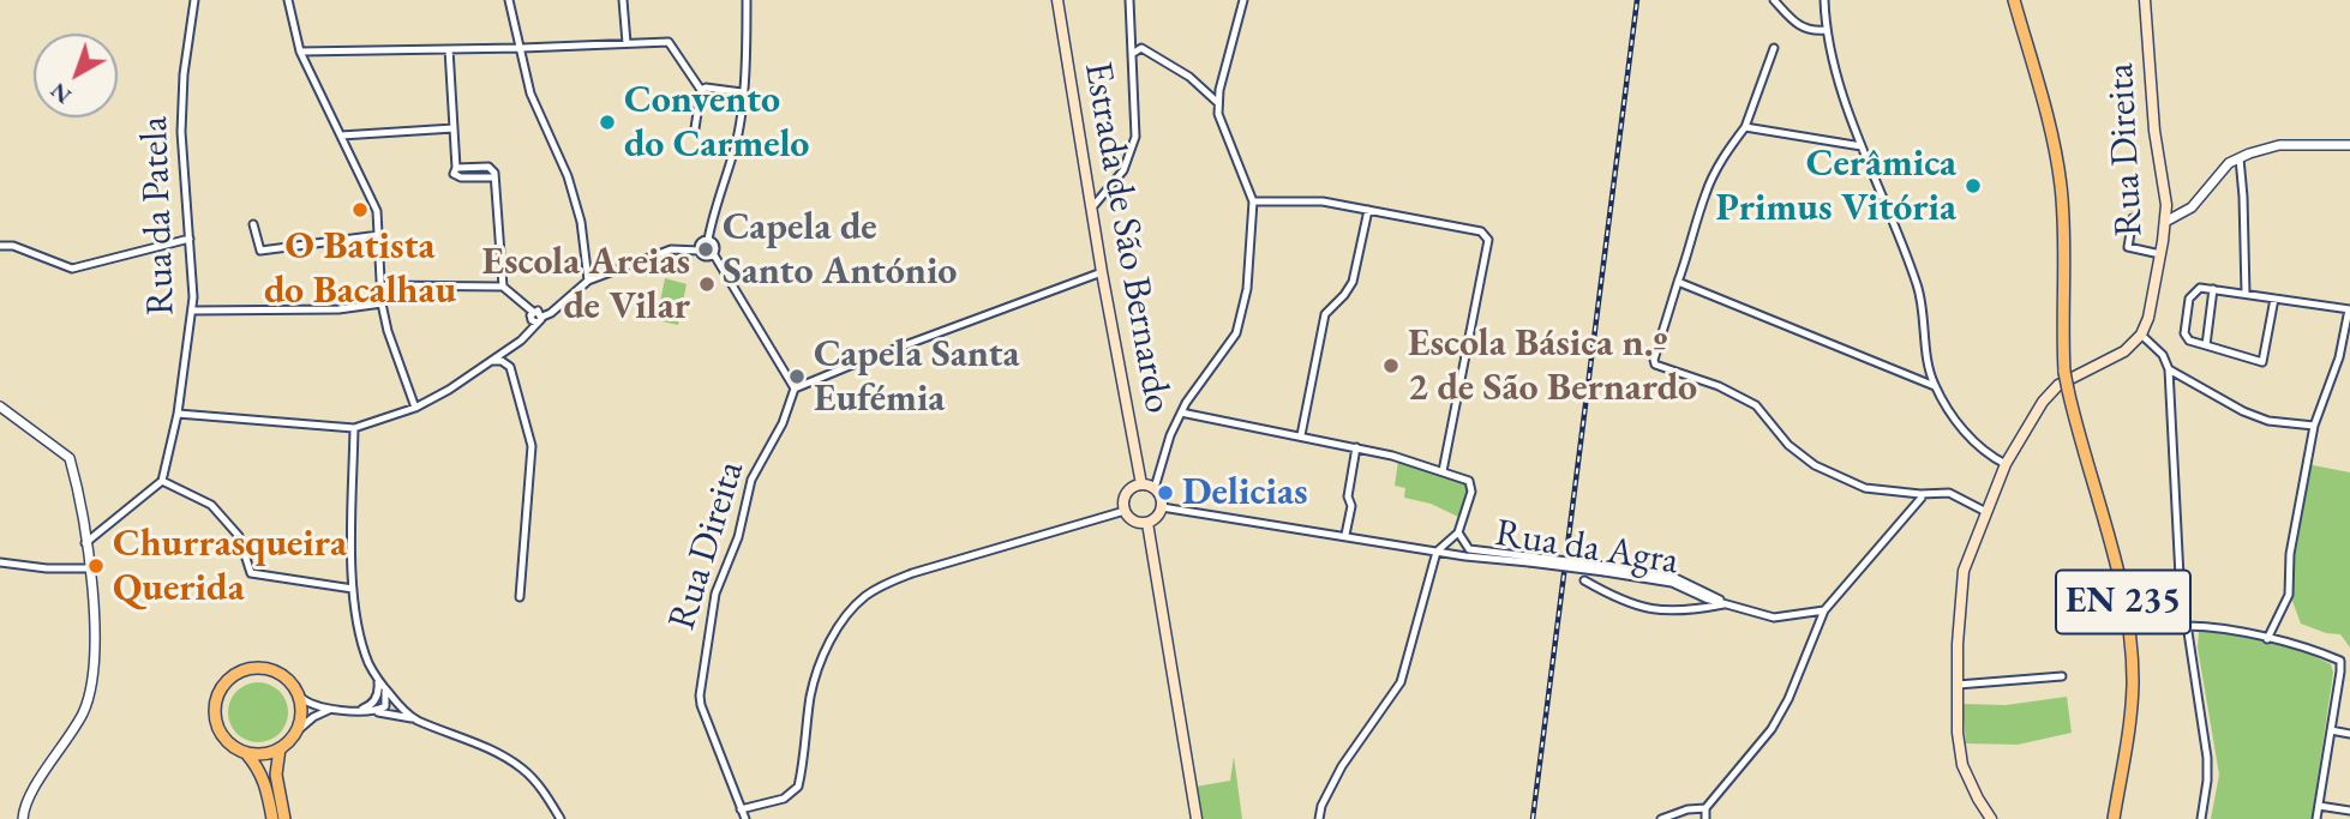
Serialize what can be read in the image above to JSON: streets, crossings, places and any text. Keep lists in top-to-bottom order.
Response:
{
  "streets": {
    "main road": ["Rua Direita", "Estrada de São Bernardo", "EN 235"],
    "street": ["Rua da Patela", "Rua da Agra"]
  },
  "crossings": [
    ["Estrada de São Bernardo", "Rua da Agra"]
  ],
  "places": [
    "Convento do Carmelo",
    "Cerâmica Primus Vitória",
    "O Batista do Bacalhau",
    "Capela de Santo António",
    "Escola Areias de Vilar",
    "Escola Básica n.º 2 de São Bernardo",
    "Capela Santa Eufémia",
    "Delicias",
    "Churrasqueira Querida"
  ],
  "north": "bottom left"
}
